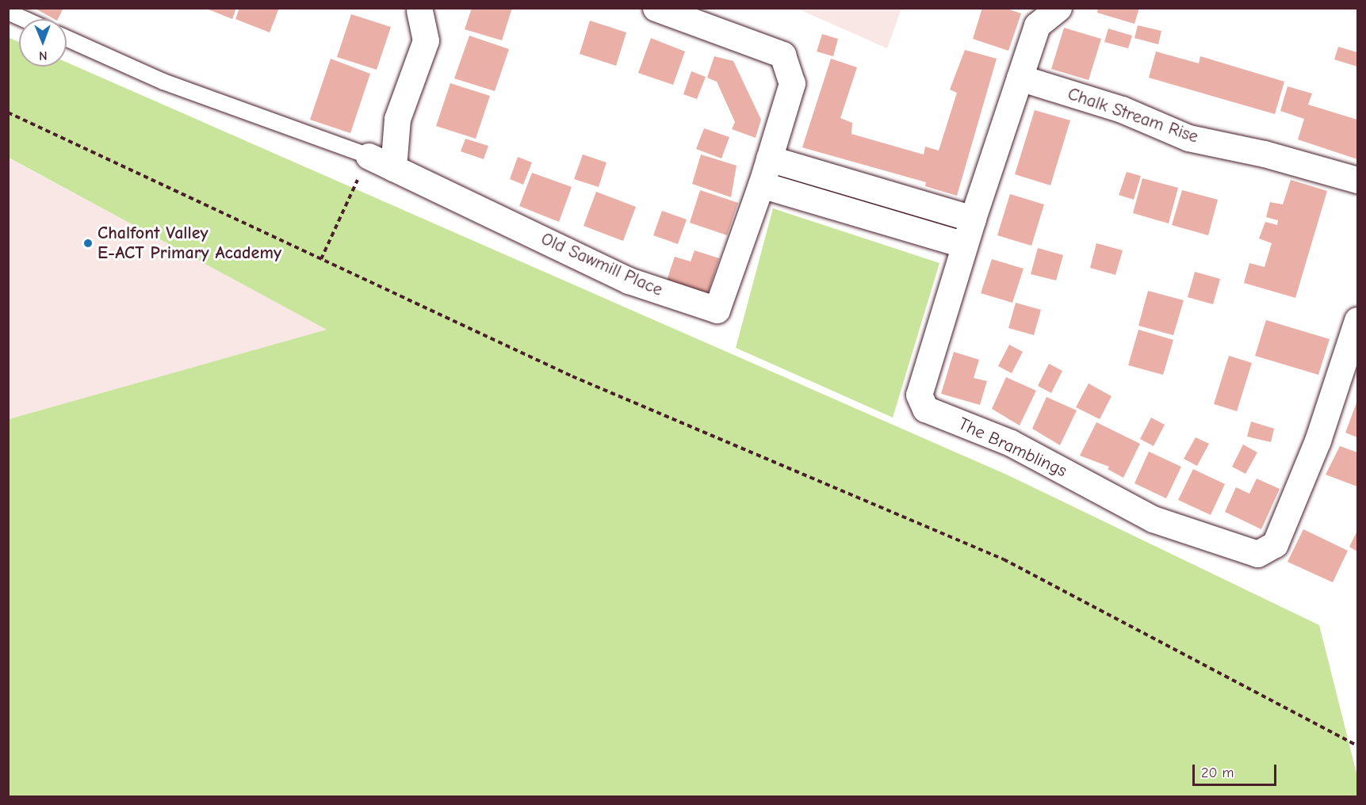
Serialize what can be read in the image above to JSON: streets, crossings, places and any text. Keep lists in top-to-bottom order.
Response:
{
  "streets": {
    "street": ["Chalk Stream Rise", "Old Sawmill Place", "The Bramblings"]
  },
  "crossings": [
    ["Chalk Stream Rise", "The Bramblings"]
  ],
  "places": ["Chalfont Valley E-ACT Primary Academy"],
  "scale_bar": "20 m",
  "north": "bottom"
}
